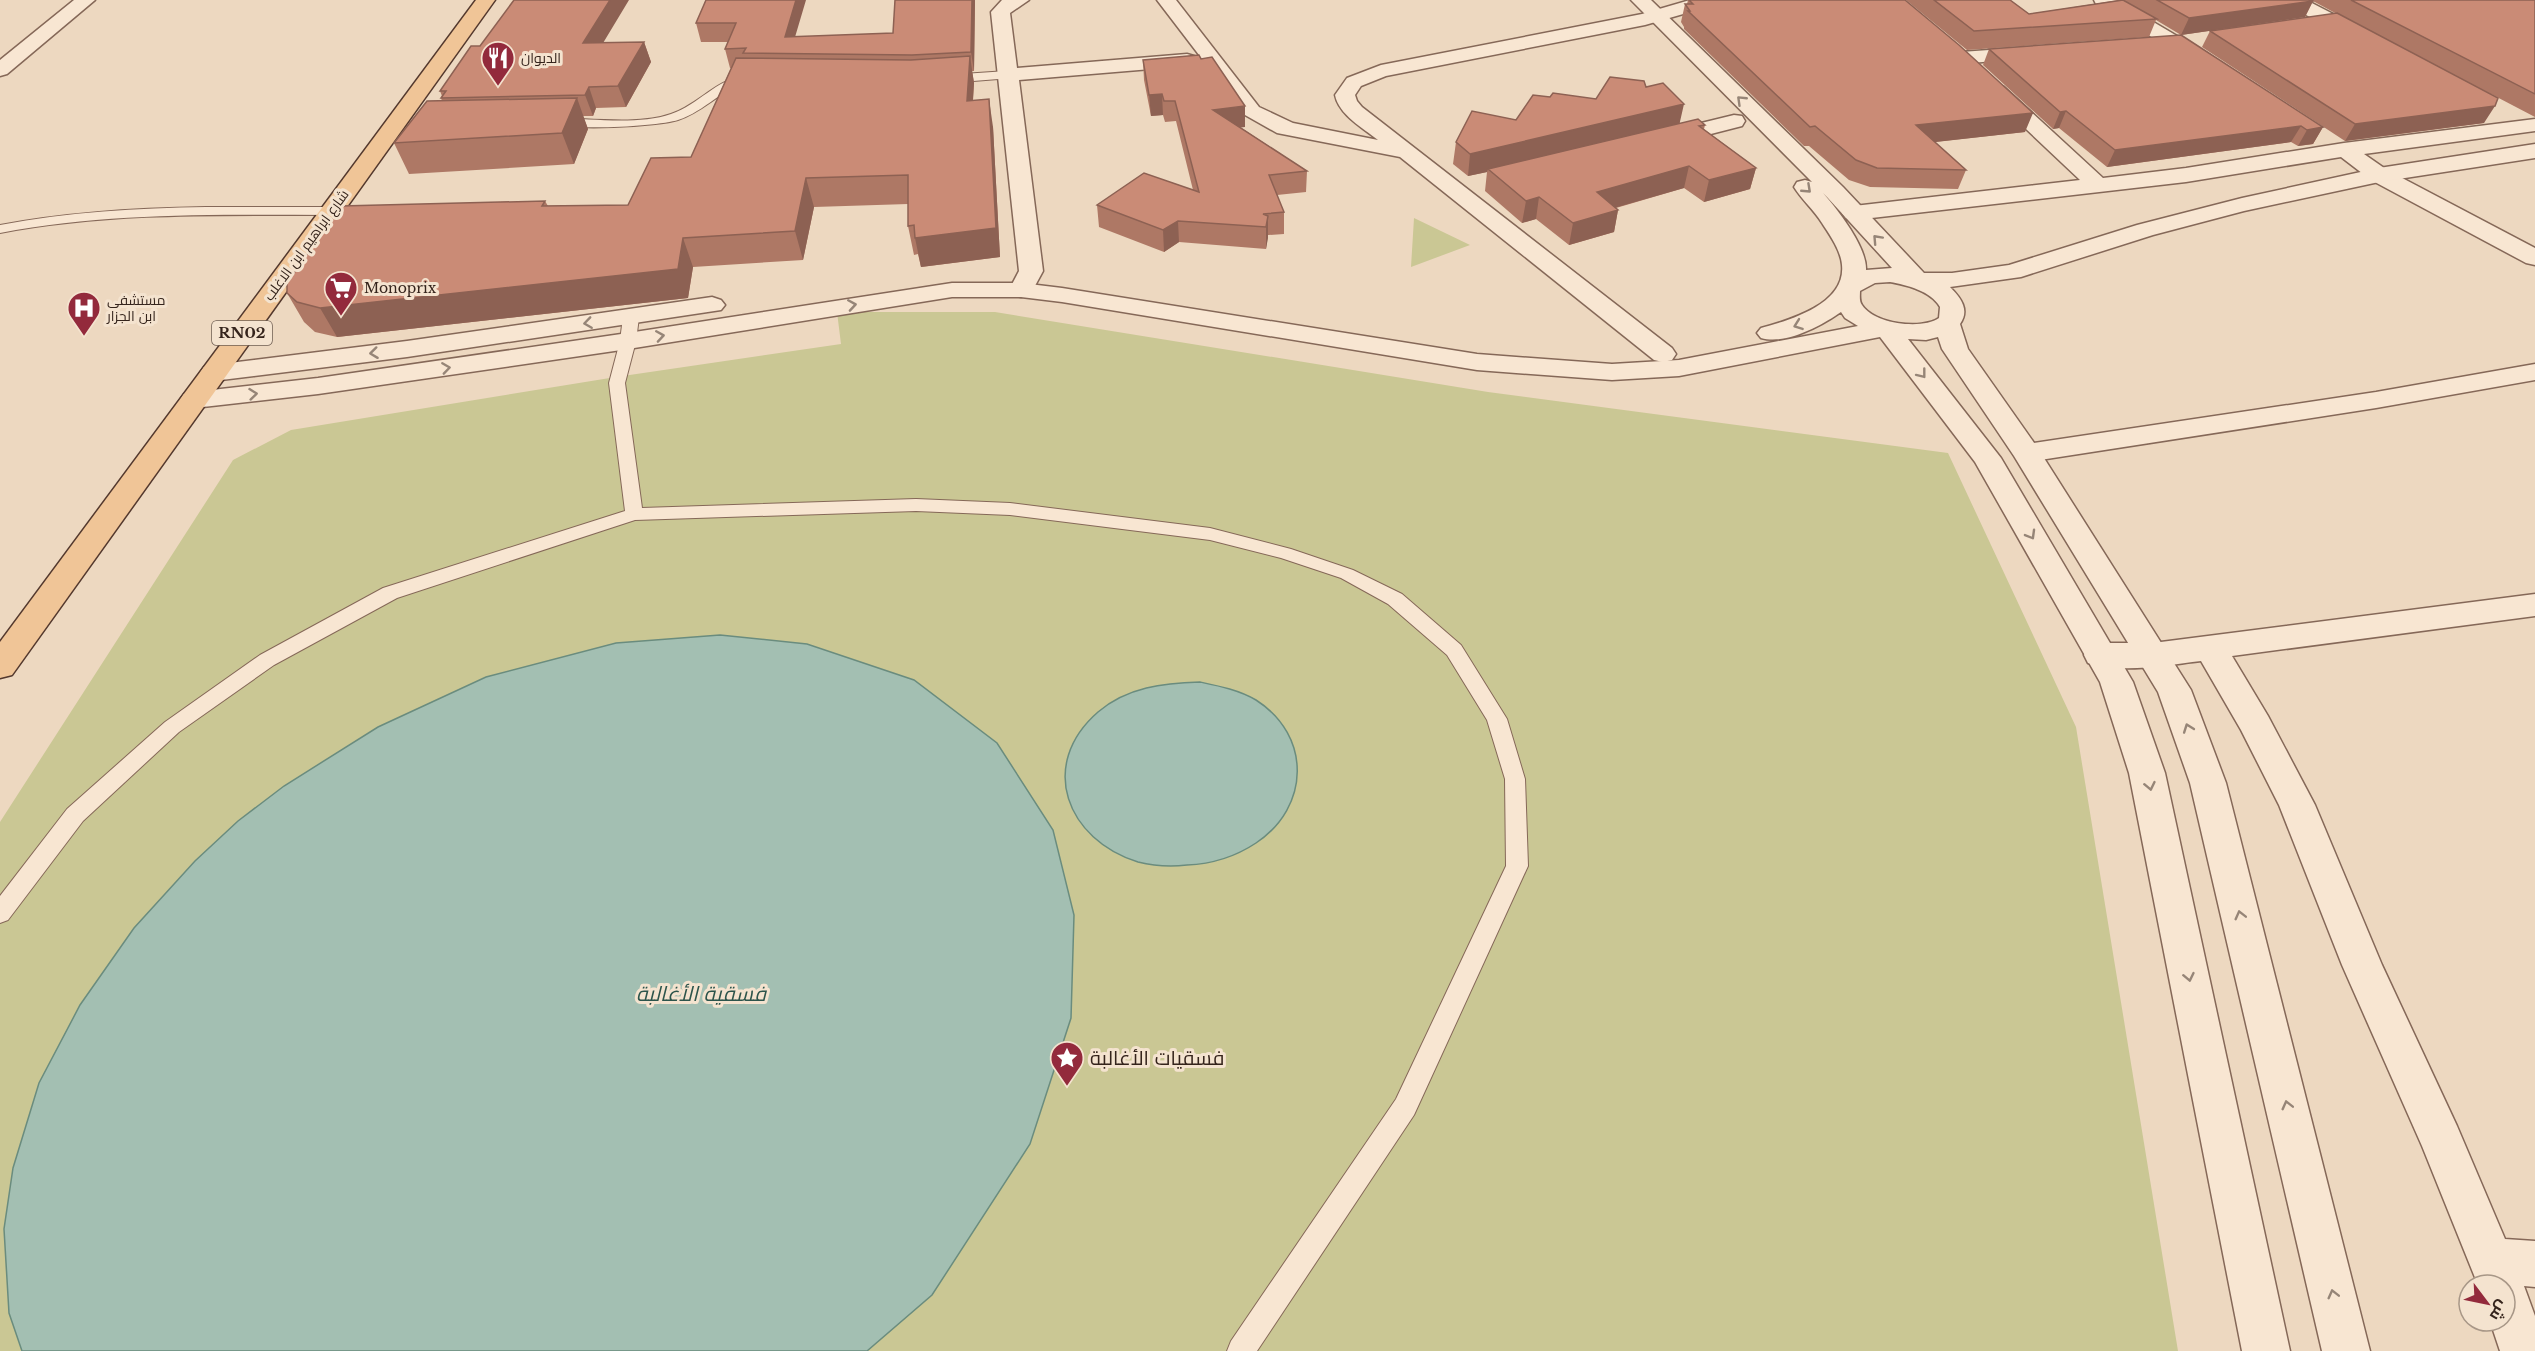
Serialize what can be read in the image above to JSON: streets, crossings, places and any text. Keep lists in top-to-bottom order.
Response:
{
  "streets": {
    "main road": ["شارع ابراهيم ابن الاغلب", "RN02"]
  },
  "water": ["فسقية الأغالبة"],
  "places": {
    "restaurant": ["الديوان"],
    "supermarket": ["Monoprix"],
    "hospital": ["مستشفى ابن الجزار"],
    "place": ["فسقيات الأغالبة"]
  },
  "north": "bottom right"
}
